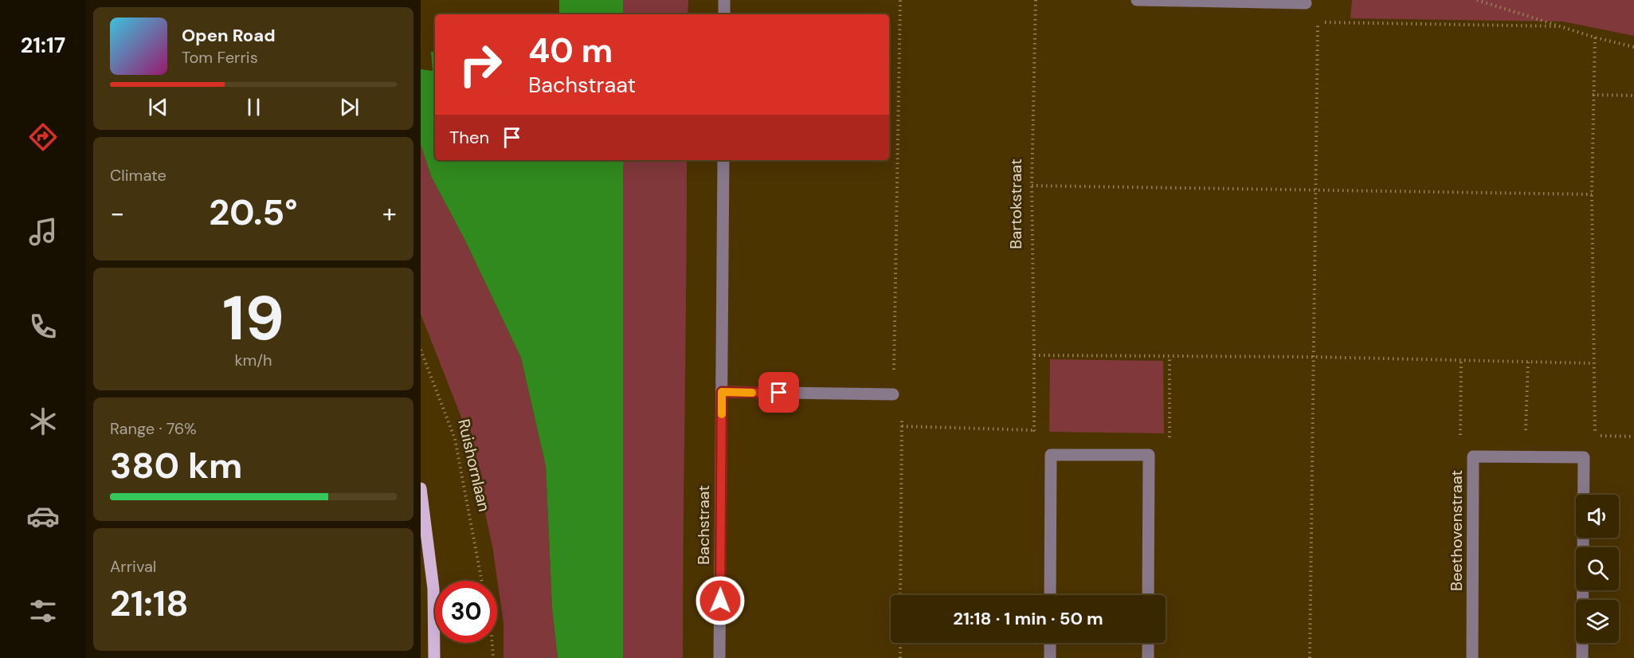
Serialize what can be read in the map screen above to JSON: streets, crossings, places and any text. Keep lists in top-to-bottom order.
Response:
{
  "streets": {
    "street": ["Bachstraat", "Beethovenstraat"],
    "path": ["Bartokstraat", "Ruishornlaan"]
  },
  "page": {
    "tabs": "21:17",
    "turn": ["40 m", "Bachstraat"],
    "song": ["Open Road", "Tom Ferris"],
    "then": "Then",
    "tile": [
      "Climate",
      ["19", "km/h"],
      ["Range · 76%", "380 km"],
      ["Arrival", "21:18"]
    ],
    "heat": ["−", "20.5°", "+"],
    "limit": "30",
    "trip": "21:18 · 1 min · 50 m"
  }
}
